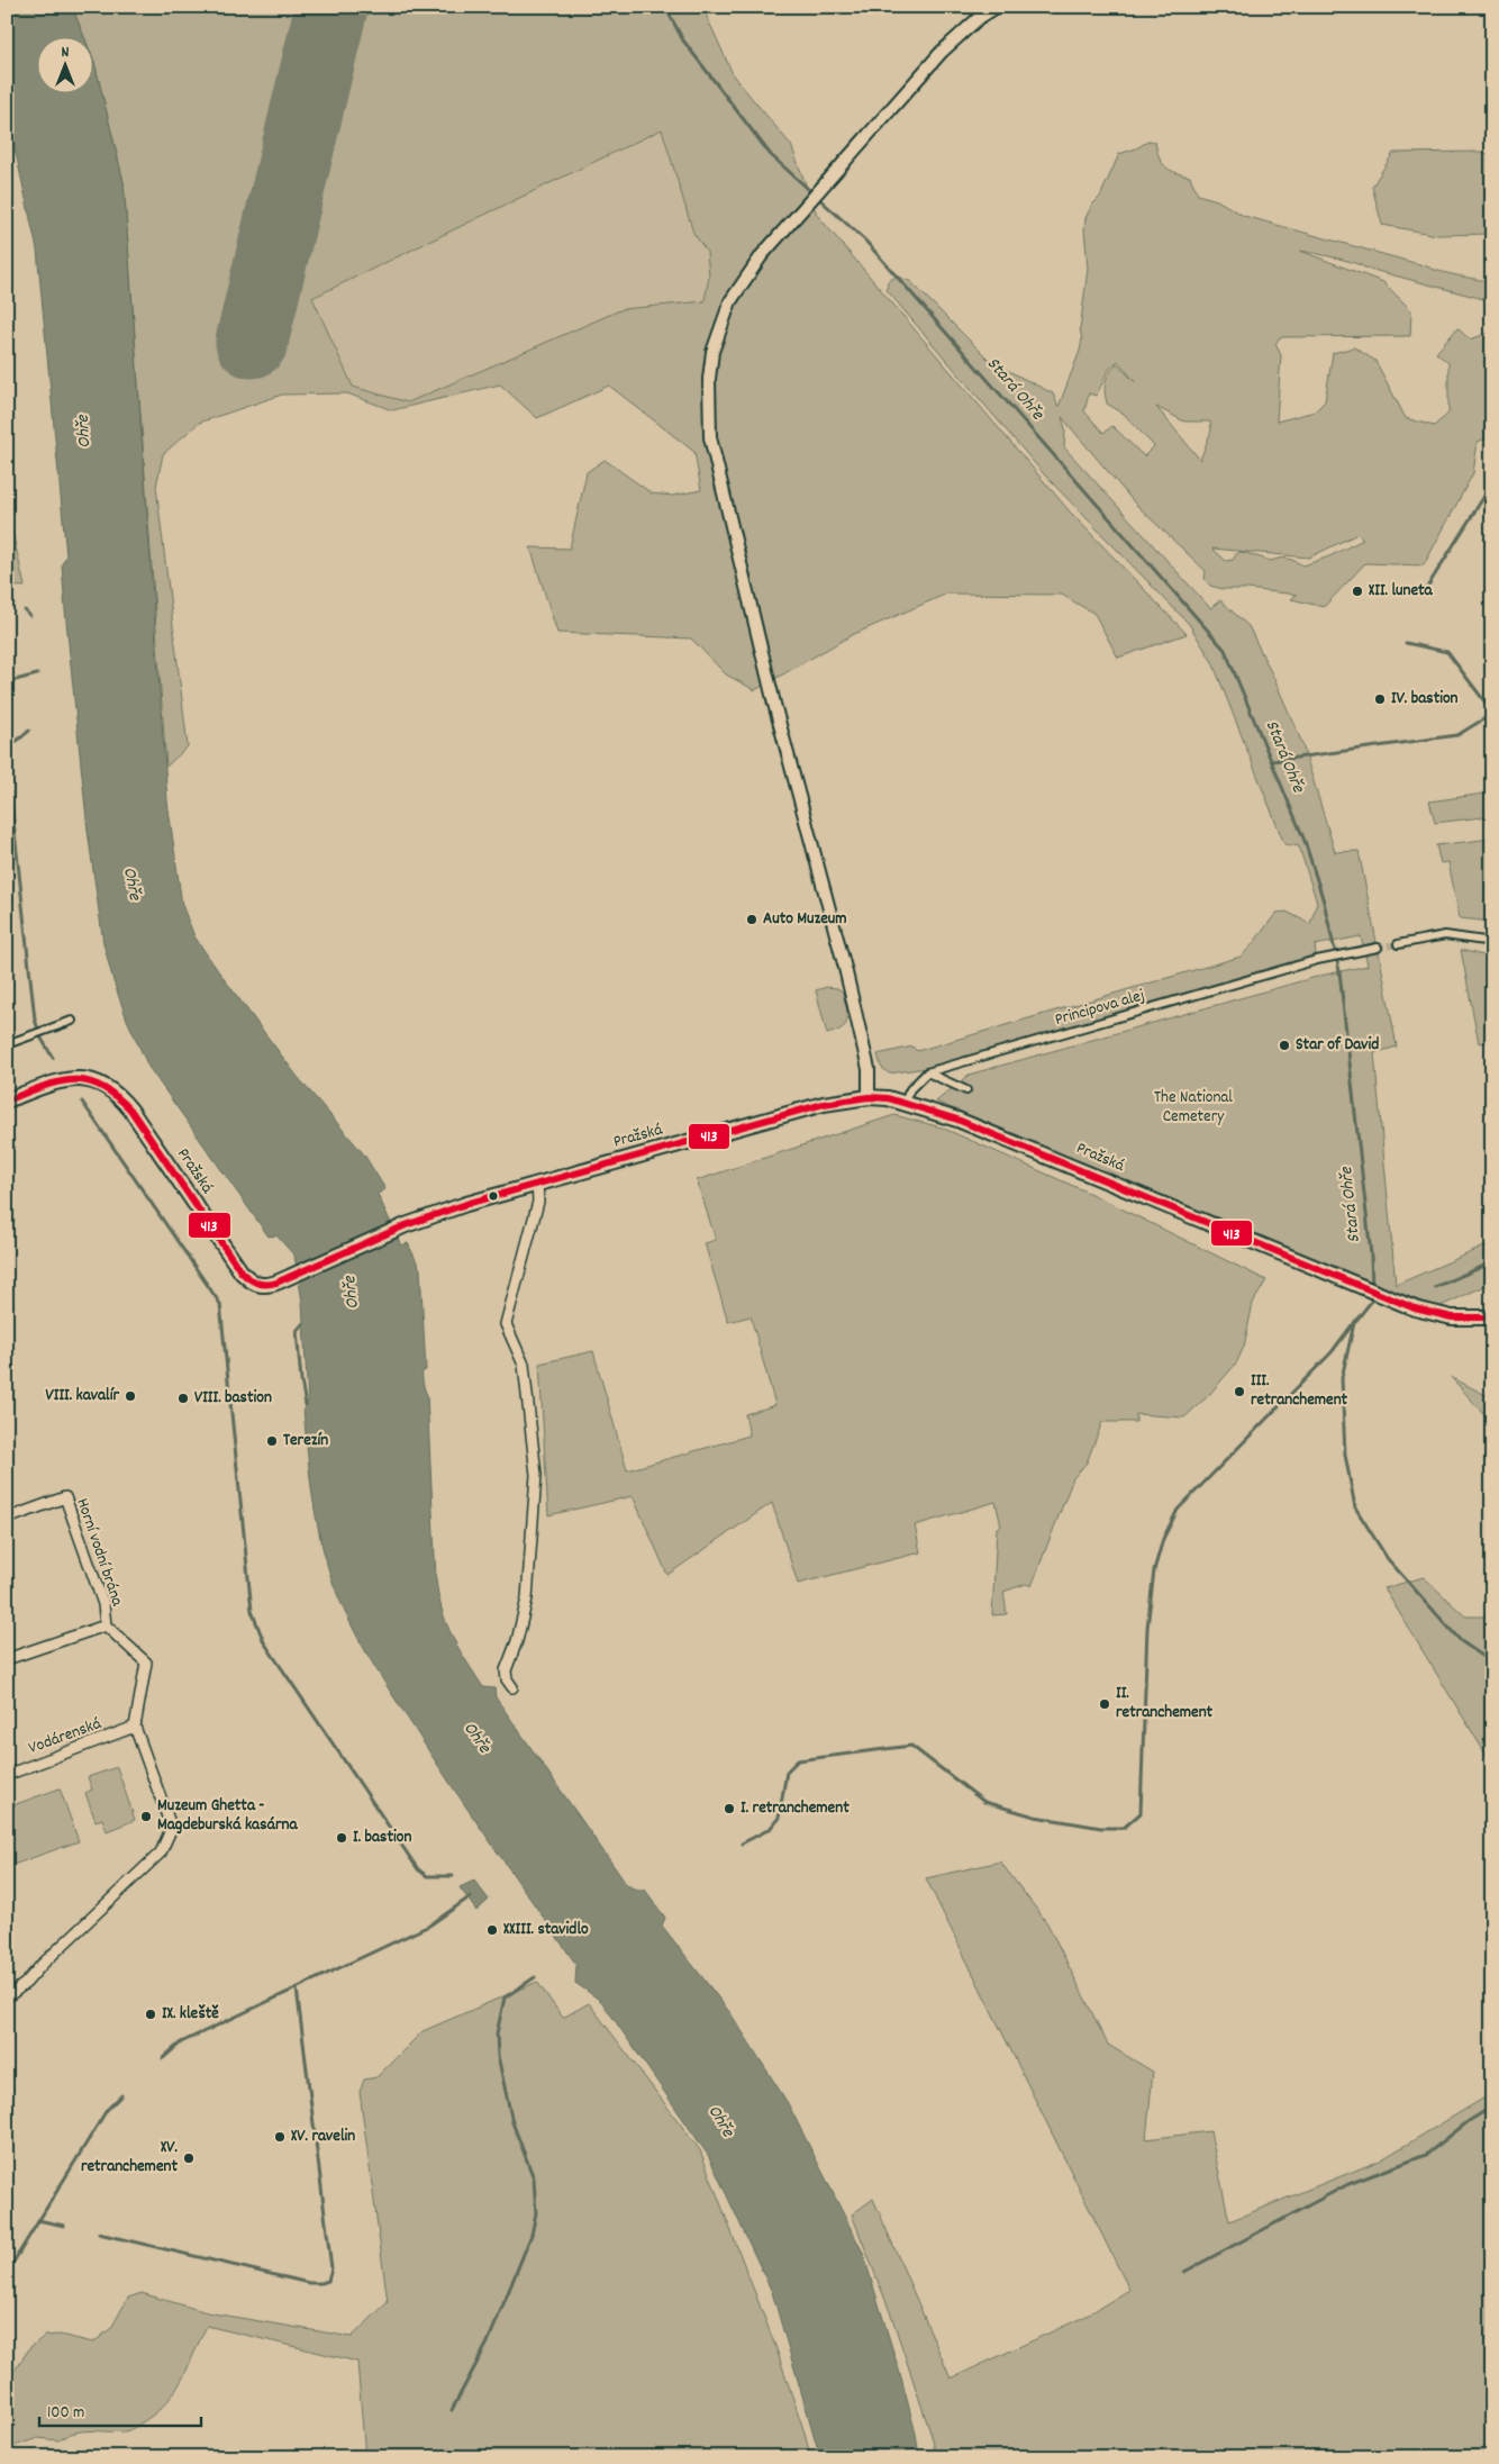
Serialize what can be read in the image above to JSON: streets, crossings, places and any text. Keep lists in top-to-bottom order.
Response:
{
  "streets": {
    "main road": ["Pražská"],
    "street": ["Principova alej", "Horní vodní brána", "Vodárenská"]
  },
  "crossings": [
    ["Horní vodní brána", "Vodárenská"]
  ],
  "water": ["Stará Ohře", "Ohře"],
  "parks": ["The National Cemetery"],
  "places": [
    "XII. luneta",
    "IV. bastion",
    "Auto Muzeum",
    "Star of David",
    "III. retranchement",
    "VIII. kavalír",
    "VIII. bastion",
    "Terezín",
    "II. retranchement",
    "I. retranchement",
    "Muzeum Ghetta - Magdeburská kasárna",
    "I. bastion",
    "XXIII. stavidlo",
    "IX. kleště",
    "XV. ravelin",
    "XV. retranchement"
  ],
  "lines": ["transit line 413"],
  "scale_bar": "100 m",
  "north": "top"
}
